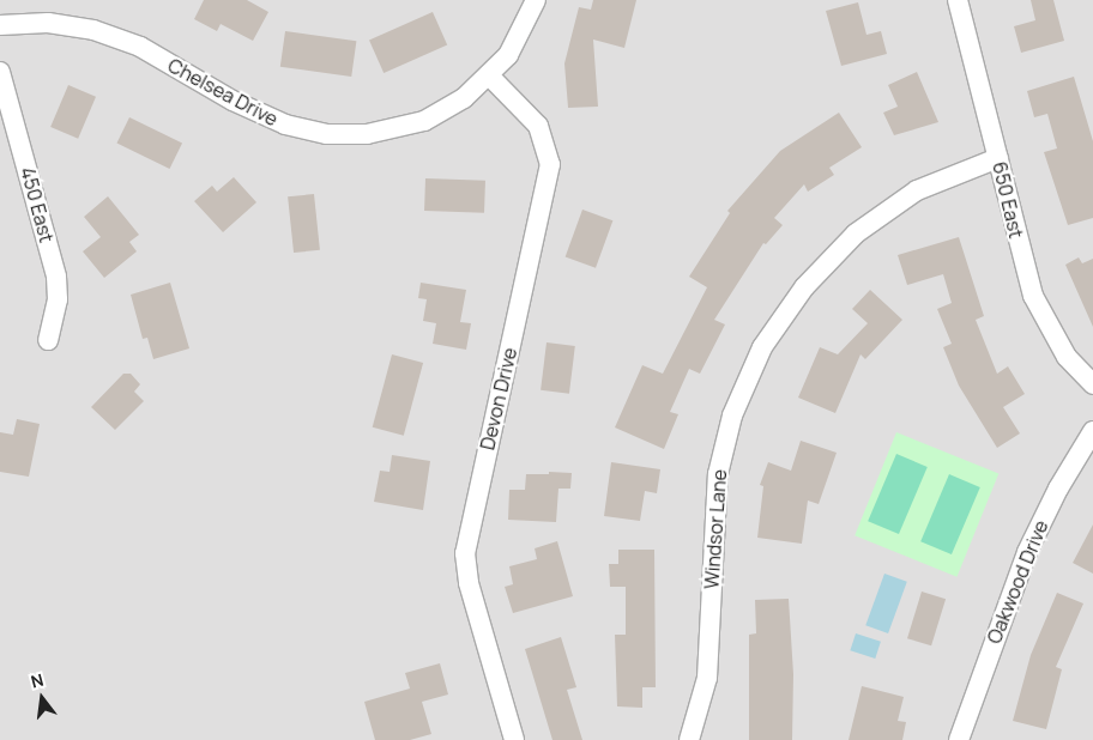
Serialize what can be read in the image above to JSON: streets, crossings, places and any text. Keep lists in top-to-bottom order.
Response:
{
  "streets": {
    "street": [
      "Chelsea Drive",
      "650 East",
      "450 East",
      "Devon Drive",
      "Windsor Lane",
      "Oakwood Drive"
    ]
  },
  "crossings": [
    ["Chelsea Drive", "Devon Drive"],
    ["650 East", "Windsor Lane"]
  ],
  "north": "top"
}
